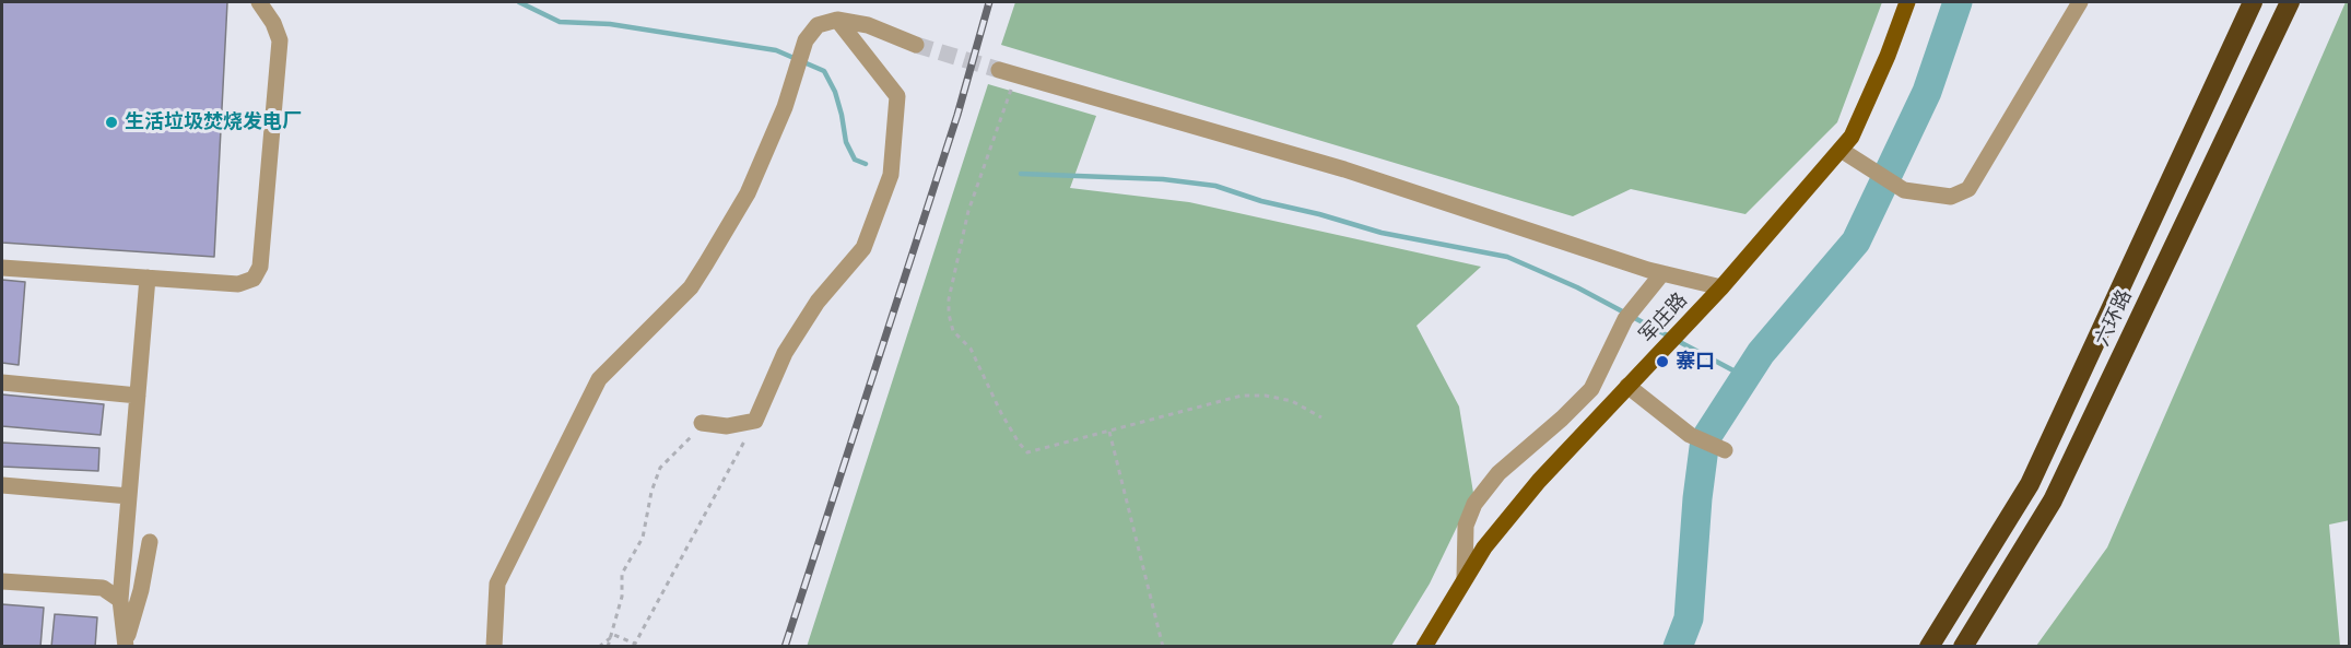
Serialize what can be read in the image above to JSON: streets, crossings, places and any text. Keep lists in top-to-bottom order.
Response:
{
  "streets": {
    "highway": ["六环路"],
    "main road": ["军庄路"]
  },
  "places": ["生活垃圾焚烧发电厂", "寨口"]
}
